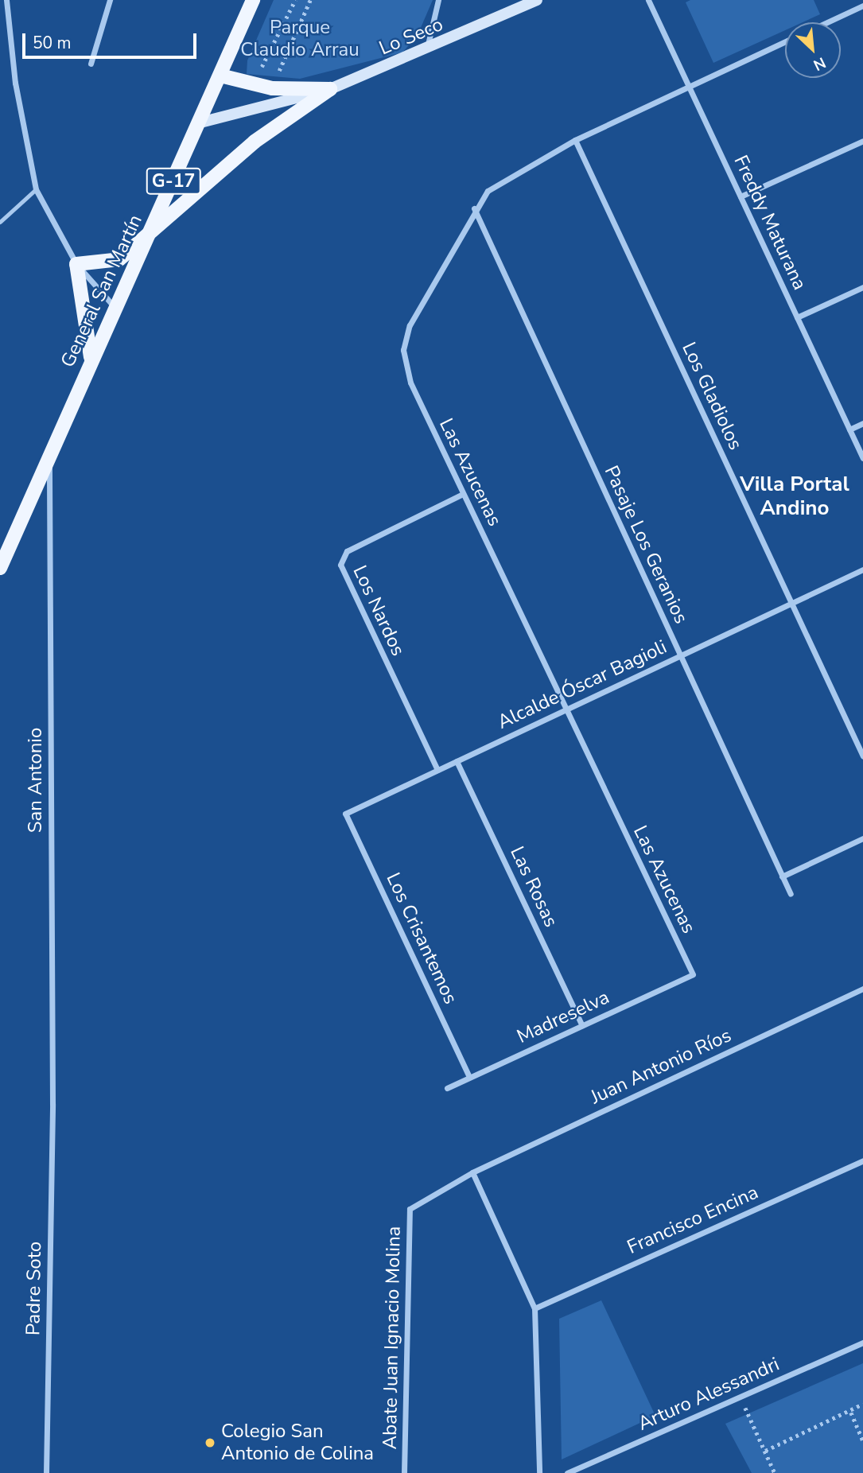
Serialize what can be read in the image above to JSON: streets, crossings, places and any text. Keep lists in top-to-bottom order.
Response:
{
  "streets": {
    "main road": ["Lo Seco", "G-17", "General San Martín"],
    "street": [
      "Freddy Maturana",
      "Los Gladiolos",
      "Las Azucenas",
      "Pasaje Los Geranios",
      "Los Nardos",
      "Alcalde Óscar Bagioli",
      "San Antonio",
      "Las Rosas",
      "Los Crisantemos",
      "Madreselva",
      "Juan Antonio Ríos",
      "Francisco Encina",
      "Padre Soto",
      "Abate Juan Ignacio Molina",
      "Arturo Alessandri"
    ]
  },
  "crossings": [
    ["Lo Seco", "General San Martín"],
    ["Freddy Maturana", "Las Azucenas"],
    ["General San Martín", "San Antonio"],
    ["Los Gladiolos", "Las Azucenas"],
    ["Los Gladiolos", "Alcalde Óscar Bagioli"],
    ["Las Azucenas", "Pasaje Los Geranios"],
    ["Las Azucenas", "Los Nardos"],
    ["Las Azucenas", "Alcalde Óscar Bagioli"],
    ["Las Azucenas", "Madreselva"],
    ["Pasaje Los Geranios", "Alcalde Óscar Bagioli"],
    ["Los Nardos", "Alcalde Óscar Bagioli"],
    ["Alcalde Óscar Bagioli", "Las Rosas"],
    ["Alcalde Óscar Bagioli", "Los Crisantemos"],
    ["San Antonio", "Padre Soto"],
    ["Las Rosas", "Madreselva"],
    ["Los Crisantemos", "Madreselva"],
    ["Juan Antonio Ríos", "Abate Juan Ignacio Molina"]
  ],
  "districts": ["Villa Portal Andino"],
  "parks": ["Parque Claudio Arrau"],
  "places": ["Colegio San Antonio de Colina"],
  "scale_bar": "50 m",
  "north": "bottom right"
}
